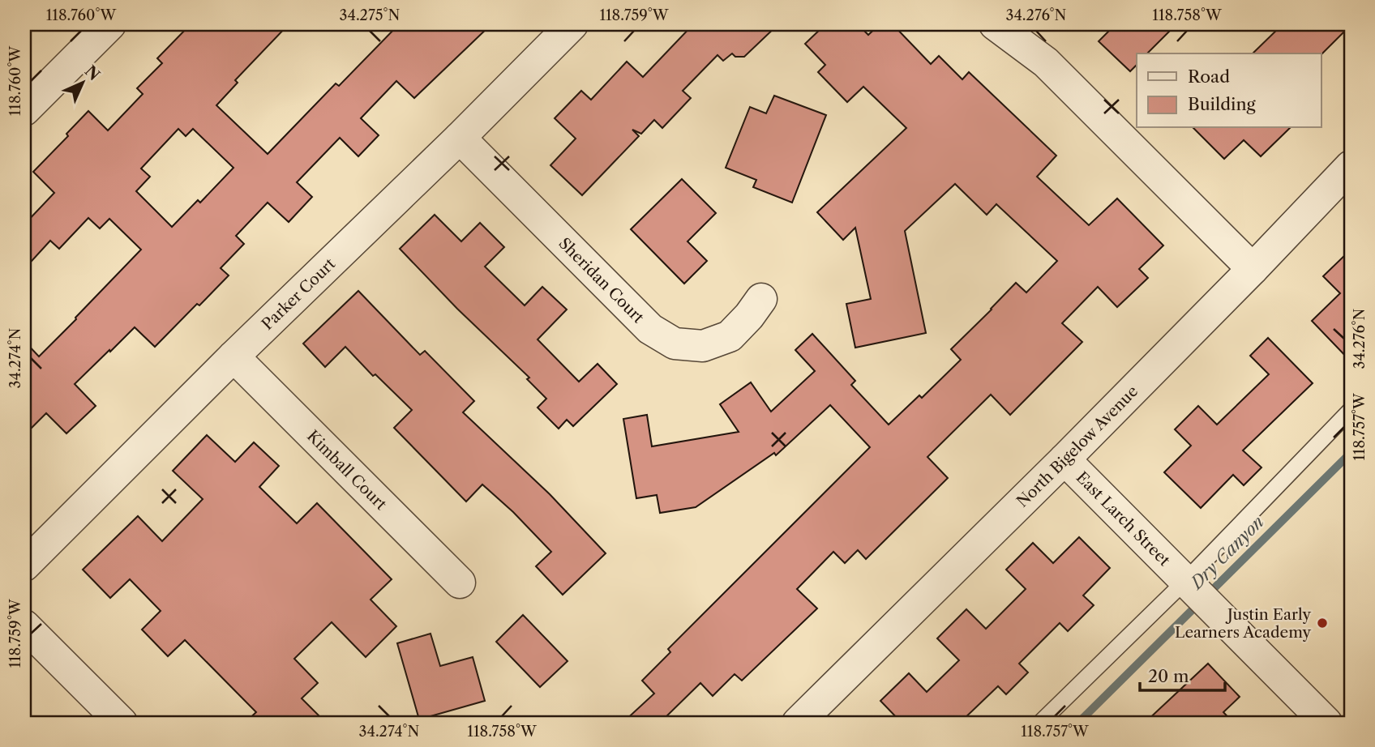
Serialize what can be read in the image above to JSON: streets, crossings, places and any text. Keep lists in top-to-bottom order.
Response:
{
  "streets": {
    "street": [
      "Sheridan Court",
      "Parker Court",
      "North Bigelow Avenue",
      "Kimball Court",
      "East Larch Street"
    ]
  },
  "crossings": [
    ["Sheridan Court", "Parker Court"],
    ["Parker Court", "Kimball Court"],
    ["North Bigelow Avenue", "East Larch Street"]
  ],
  "water": ["Dry Canyon"],
  "places": ["Justin Early Learners Academy"],
  "legend": ["Road", "Building"],
  "scale_bar": "20 m",
  "north": "top right",
  "coordinates": [
    "118.760°W",
    "34.275°N",
    "118.759°W",
    "34.276°N",
    "118.758°W",
    "34.274°N",
    "118.757°W"
  ]
}
